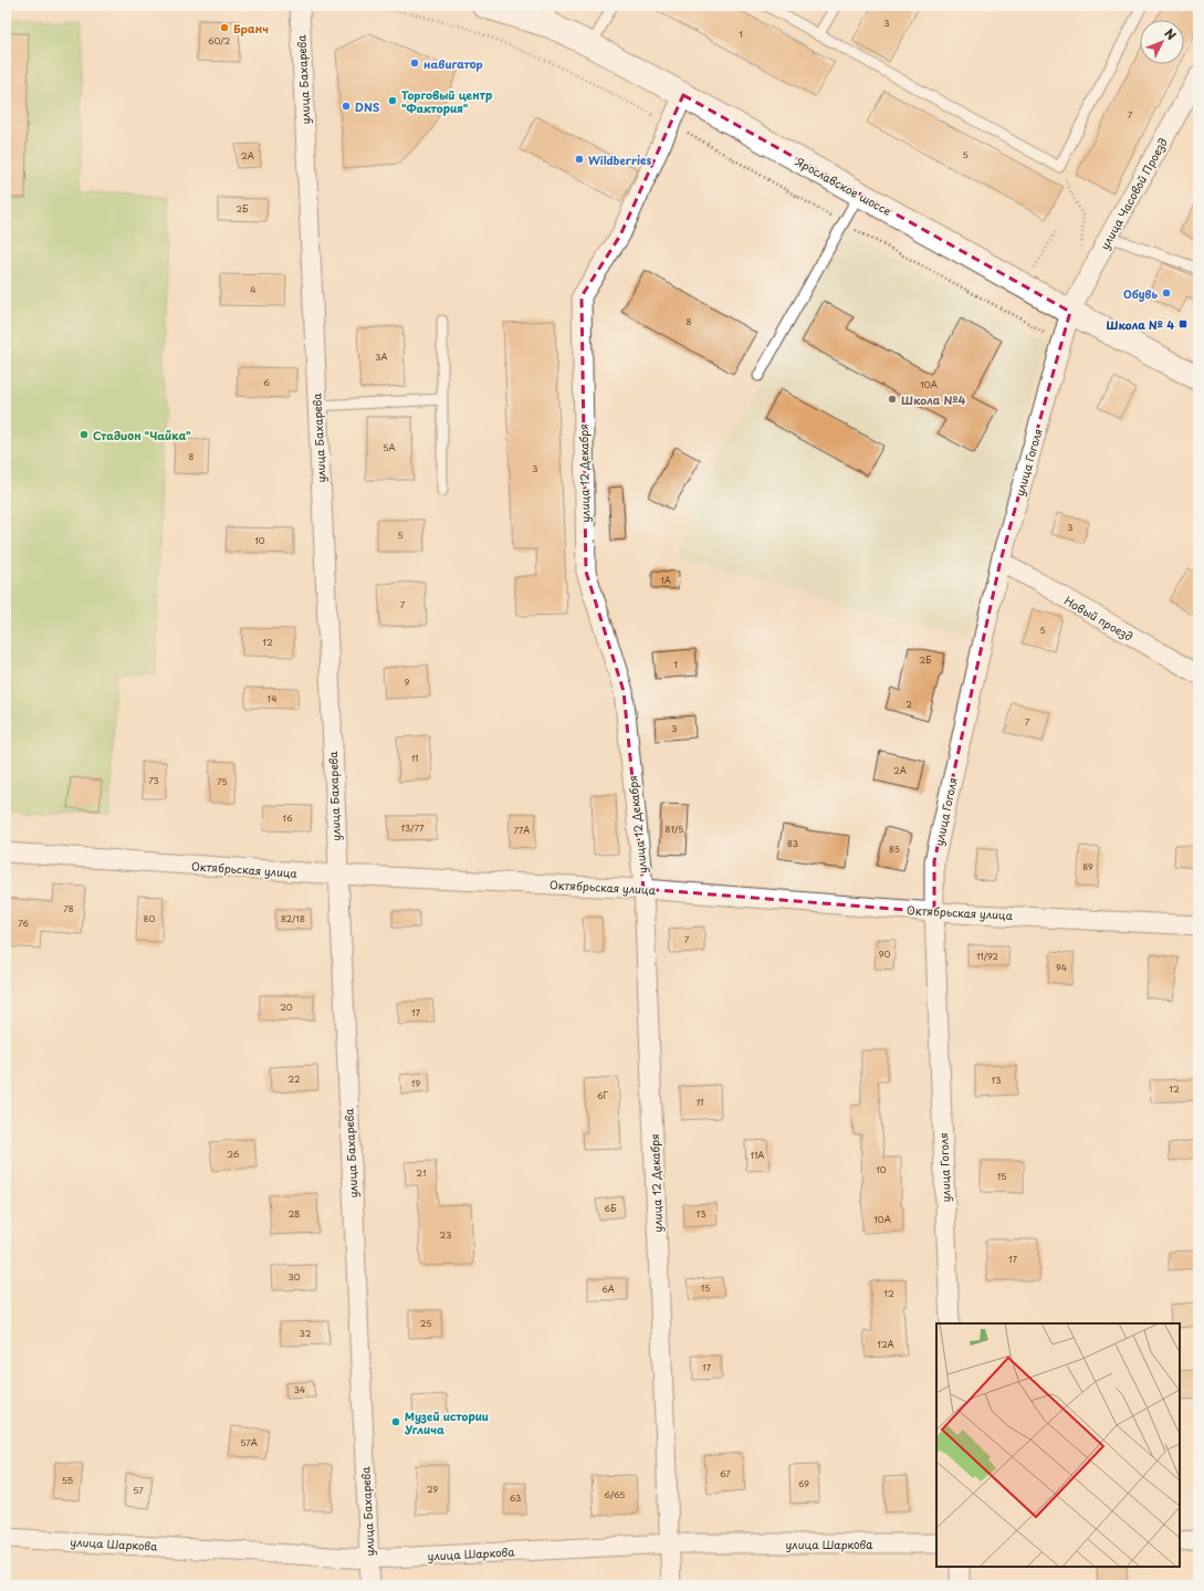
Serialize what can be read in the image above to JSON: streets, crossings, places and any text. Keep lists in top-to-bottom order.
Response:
{
  "streets": {
    "main road": ["Ярославское шоссе"],
    "street": [
      "улица Бахарева",
      "улица Часовой Проезд",
      "улица Гоголя",
      "улица 12 Декабря",
      "Новый проезд",
      "Октябрьская улица",
      "улица Шаркова"
    ]
  },
  "crossings": [
    ["улица Бахарева", "Октябрьская улица"],
    ["улица Бахарева", "улица Шаркова"],
    ["Ярославское шоссе", "улица Часовой Проезд"],
    ["Ярославское шоссе", "улица Гоголя"],
    ["Ярославское шоссе", "улица 12 Декабря"],
    ["улица Часовой Проезд", "улица Гоголя"],
    ["улица Гоголя", "Новый проезд"],
    ["улица Гоголя", "Октябрьская улица"],
    ["улица 12 Декабря", "Октябрьская улица"],
    ["улица 12 Декабря", "улица Шаркова"]
  ],
  "places": {
    "other": [
      "Бранч",
      "навигатор",
      "Торговый центр \"Фактория\"",
      "DNS",
      "Wildberries",
      "Обувь",
      "Школа №4",
      "Стадион \"Чайка\"",
      "Музей истории Углича"
    ],
    "transit": ["Школа № 4"]
  },
  "house_numbers": [
    "3",
    "1",
    "60/2",
    "7",
    "5",
    "2А",
    "2Б",
    "4",
    "8",
    "3А",
    "6",
    "10А",
    "5А",
    "8",
    "3",
    "3",
    "5",
    "10",
    "1А",
    "7",
    "5",
    "12",
    "2Б",
    "1",
    "9",
    "14",
    "2",
    "7",
    "3",
    "11",
    "2А",
    "73",
    "75",
    "16",
    "13/77",
    "81/5",
    "77А",
    "83",
    "85",
    "89",
    "78",
    "80",
    "82/18",
    "76",
    "7",
    "90",
    "11/92",
    "94",
    "20",
    "17",
    "22",
    "13",
    "19",
    "12",
    "6Г",
    "11",
    "26",
    "11А",
    "10",
    "21",
    "15",
    "6Б",
    "28",
    "13",
    "10А",
    "23",
    "17",
    "30",
    "15",
    "6А",
    "12",
    "25",
    "32",
    "12А",
    "17",
    "34",
    "57А",
    "67",
    "55",
    "69",
    "29",
    "57",
    "6/65",
    "63"
  ],
  "north": "top right"
}
